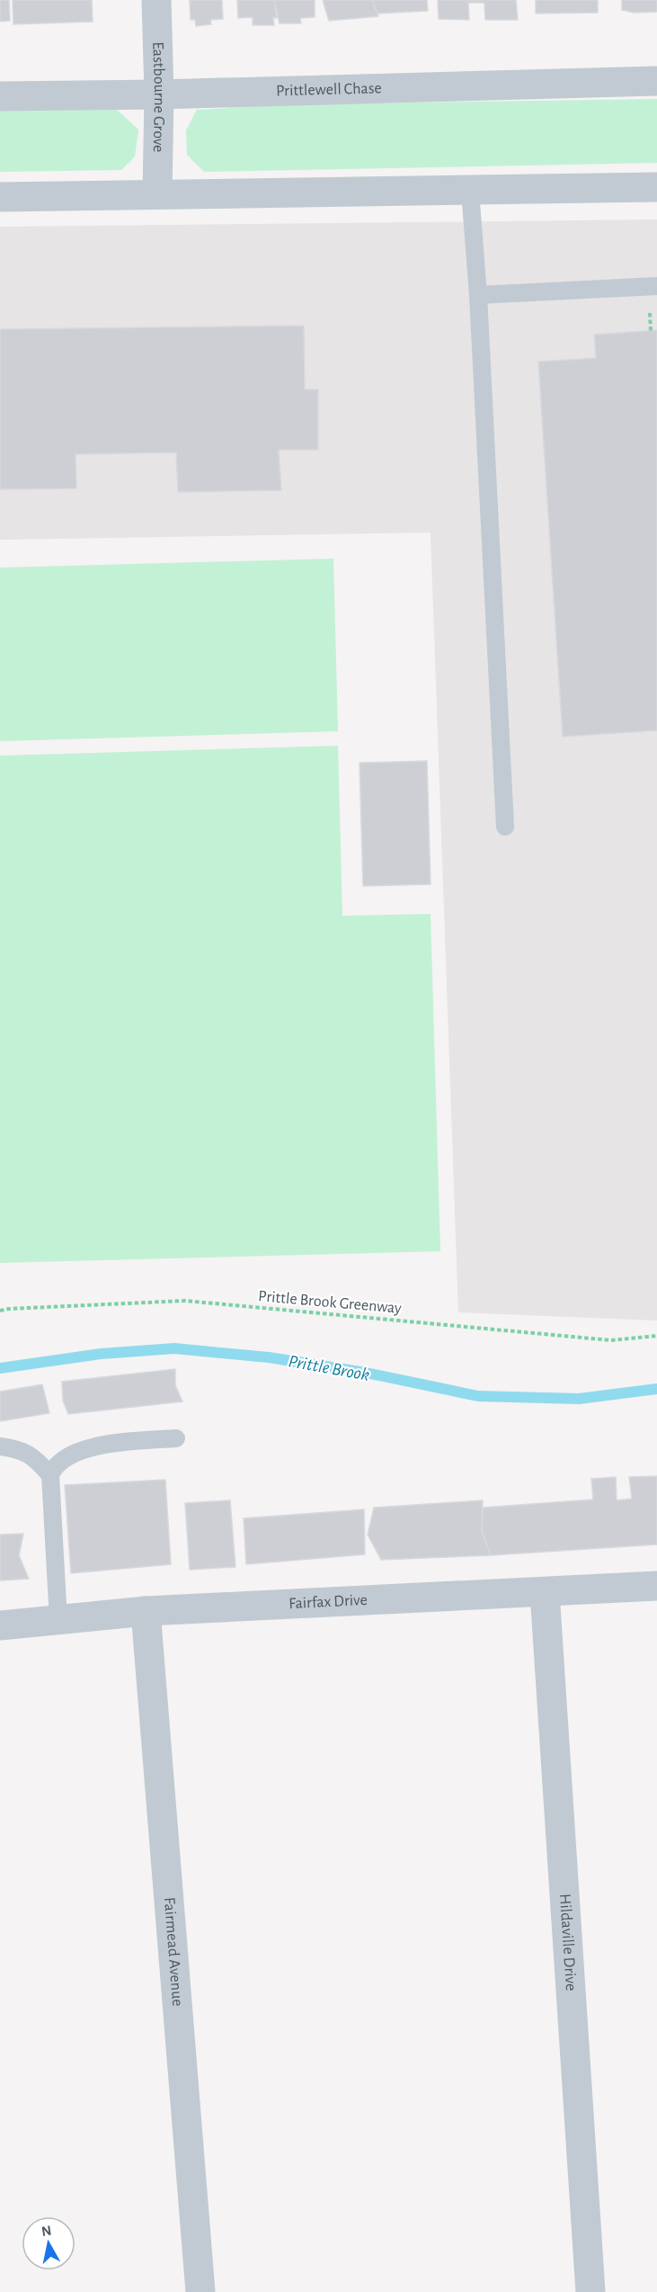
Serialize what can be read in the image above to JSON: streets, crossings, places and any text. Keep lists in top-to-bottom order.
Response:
{
  "streets": {
    "street": [
      "Prittlewell Chase",
      "Eastbourne Grove",
      "Fairfax Drive",
      "Hildaville Drive",
      "Fairmead Avenue"
    ],
    "path": ["Prittle Brook Greenway"]
  },
  "crossings": [
    ["Prittlewell Chase", "Eastbourne Grove"],
    ["Fairfax Drive", "Hildaville Drive"],
    ["Fairfax Drive", "Fairmead Avenue"]
  ],
  "water": ["Prittle Brook"],
  "north": "top"
}
